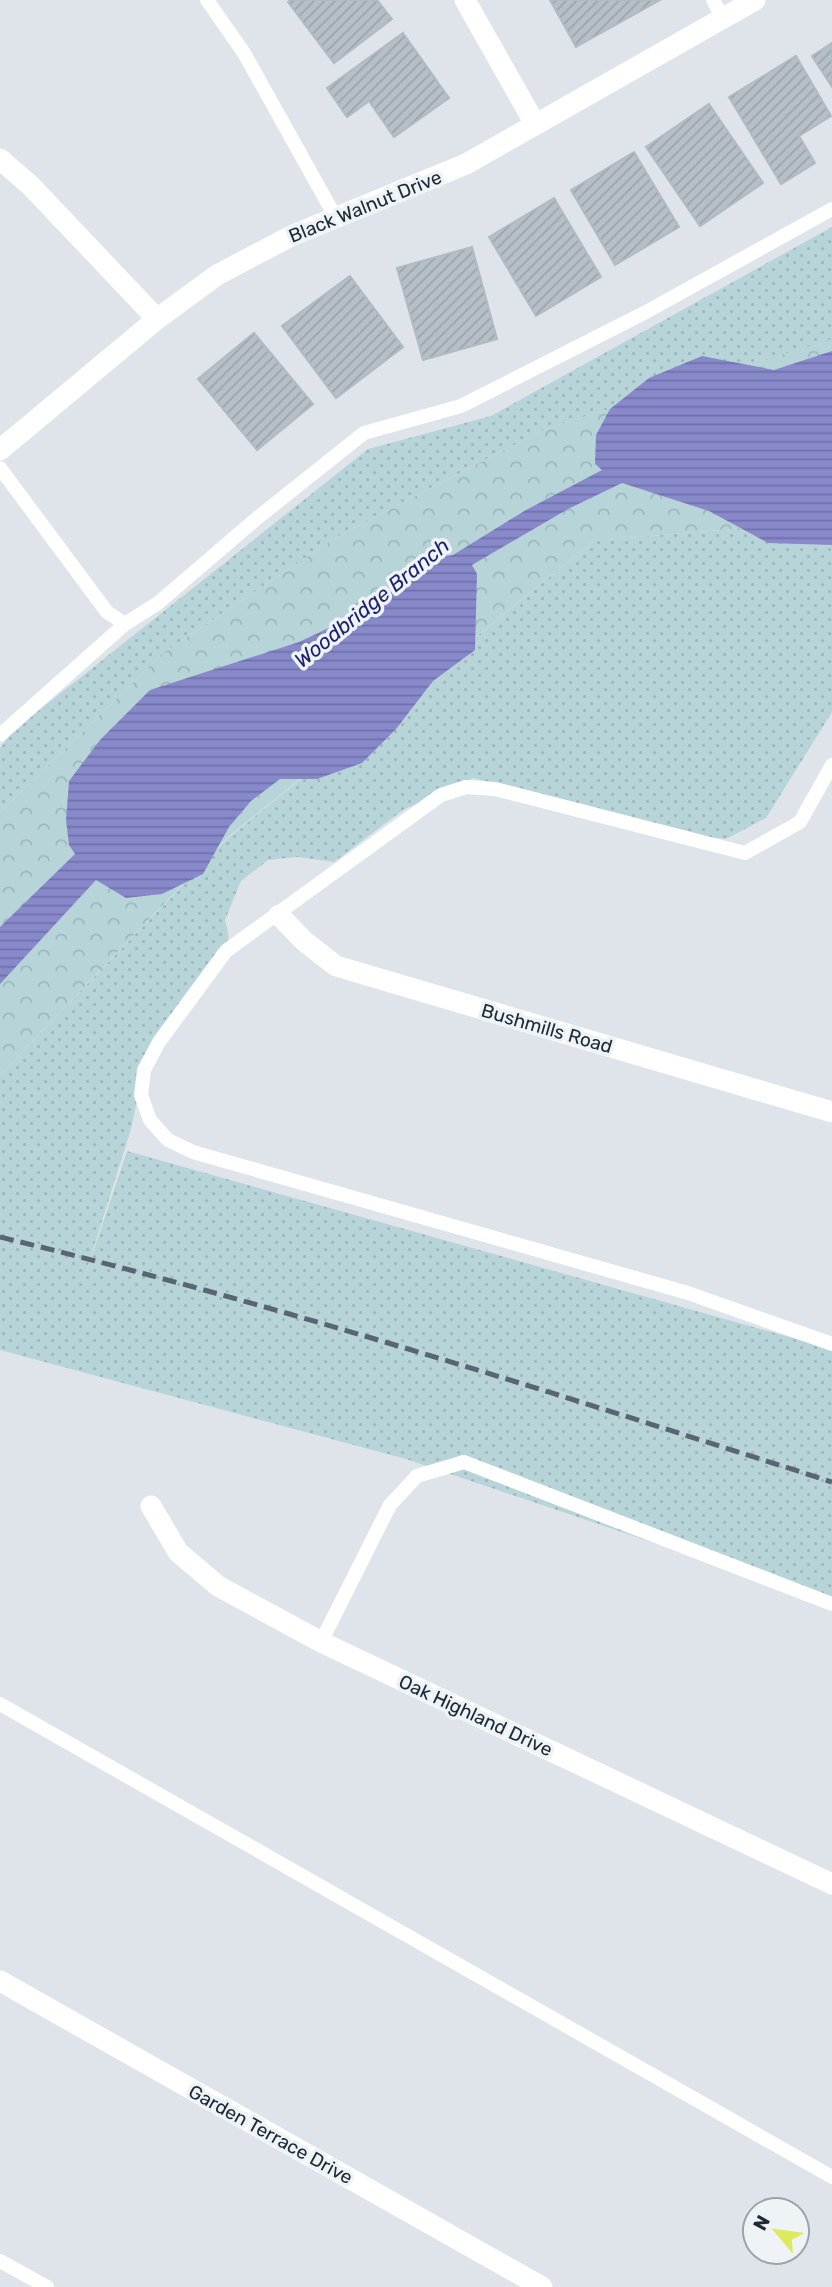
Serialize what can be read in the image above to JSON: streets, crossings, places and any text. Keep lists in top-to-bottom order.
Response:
{
  "streets": {
    "street": [
      "Black Walnut Drive",
      "Bushmills Road",
      "Oak Highland Drive",
      "Garden Terrace Drive"
    ]
  },
  "water": ["Woodbridge Branch"],
  "north": "top left"
}
